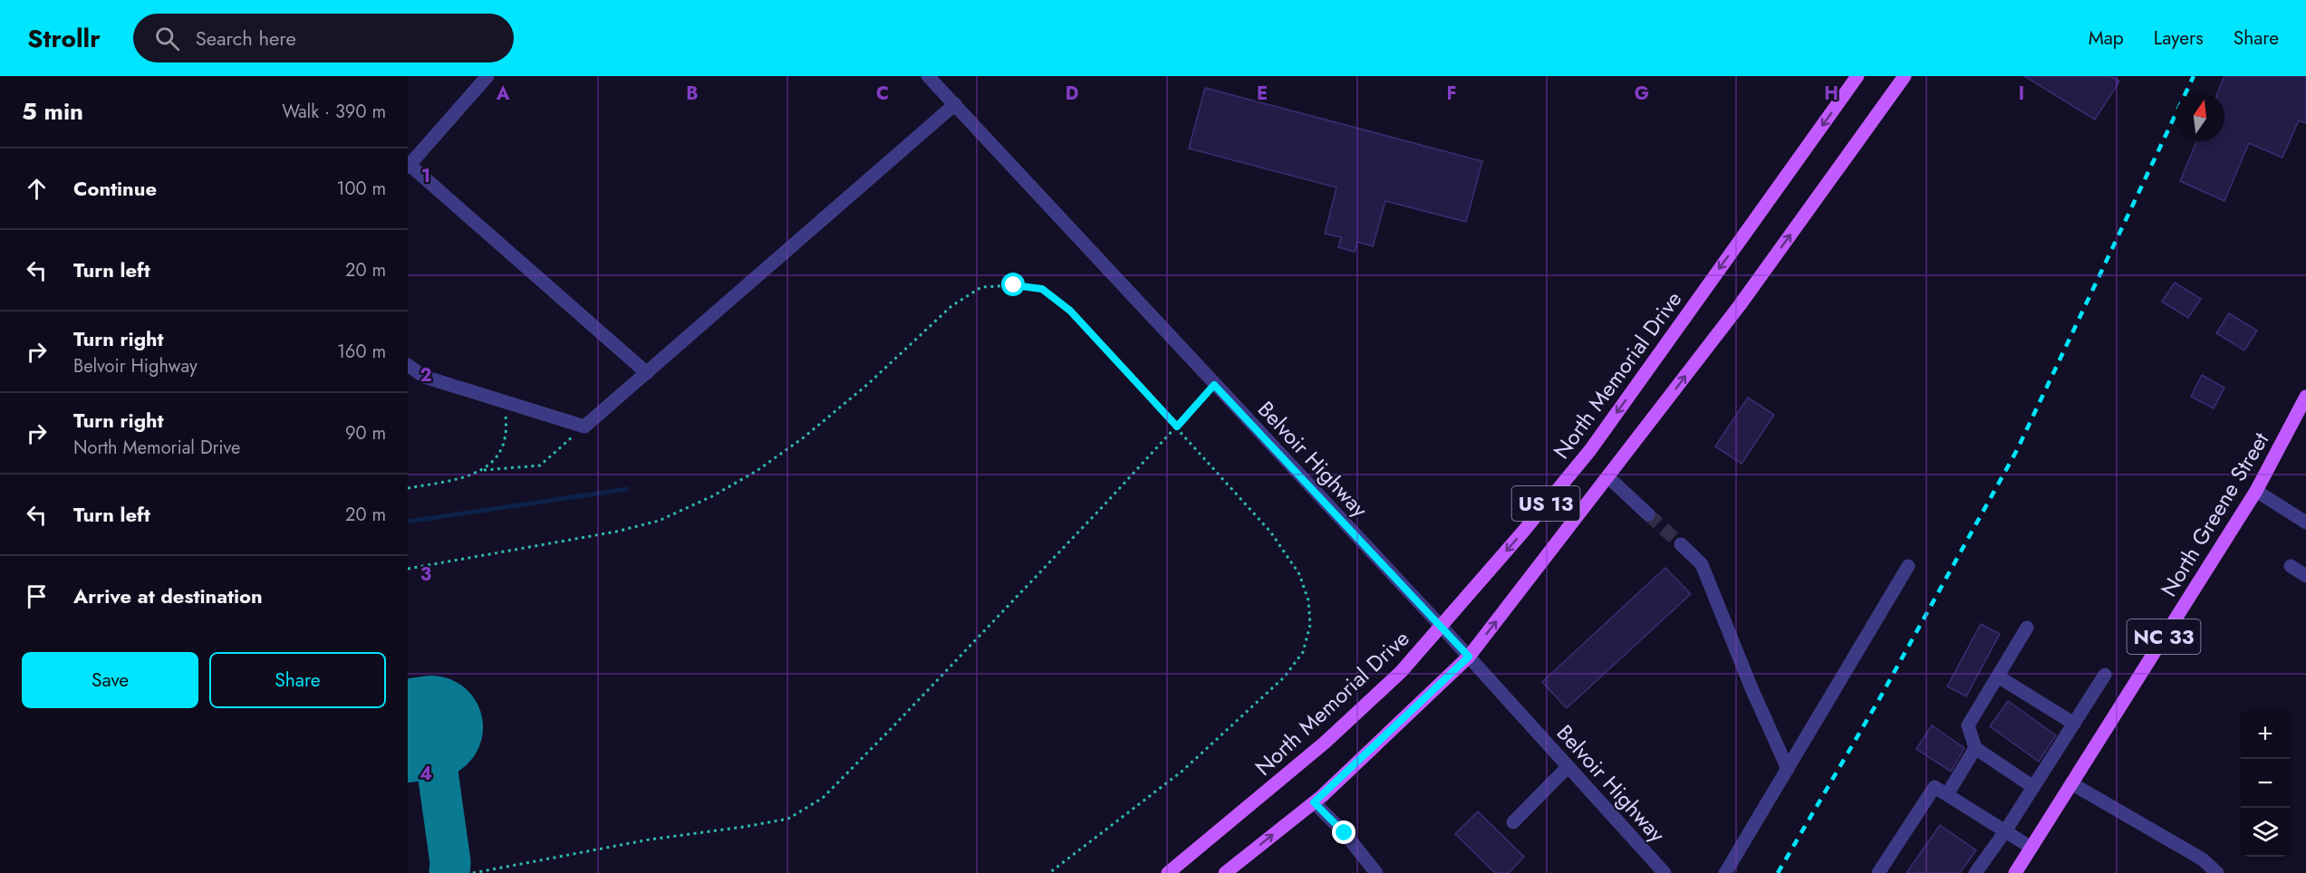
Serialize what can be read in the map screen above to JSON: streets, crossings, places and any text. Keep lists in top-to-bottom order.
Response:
{
  "streets": {
    "main road": [
      "North Memorial Drive",
      "US 13",
      "North Greene Street",
      "NC 33"
    ],
    "street": ["Belvoir Highway"]
  },
  "crossings": [
    ["North Memorial Drive", "Belvoir Highway"],
    ["Belvoir Highway", "US 13"]
  ],
  "north": "top",
  "page": {
    "header": "Strollr",
    "search": "Search here",
    "nav": ["Map", "Layers", "Share"],
    "heading": ["5 min", "Walk · 390 m"],
    "list": [
      ["Continue", "100 m"],
      ["Turn left", "20 m"],
      ["Turn right", "Belvoir Highway", "160 m"],
      ["Turn right", "North Memorial Drive", "90 m"],
      ["Turn left", "20 m"],
      "Arrive at destination"
    ],
    "buttons": ["Save", "Share"],
    "map_buttons": ["+", "−"]
  },
  "grid": {
    "columns": [
      "A",
      "B",
      "C",
      "D",
      "E",
      "F",
      "G",
      "H",
      "I"
    ],
    "rows": [
      "1",
      "2",
      "3",
      "4"
    ]
  }
}
